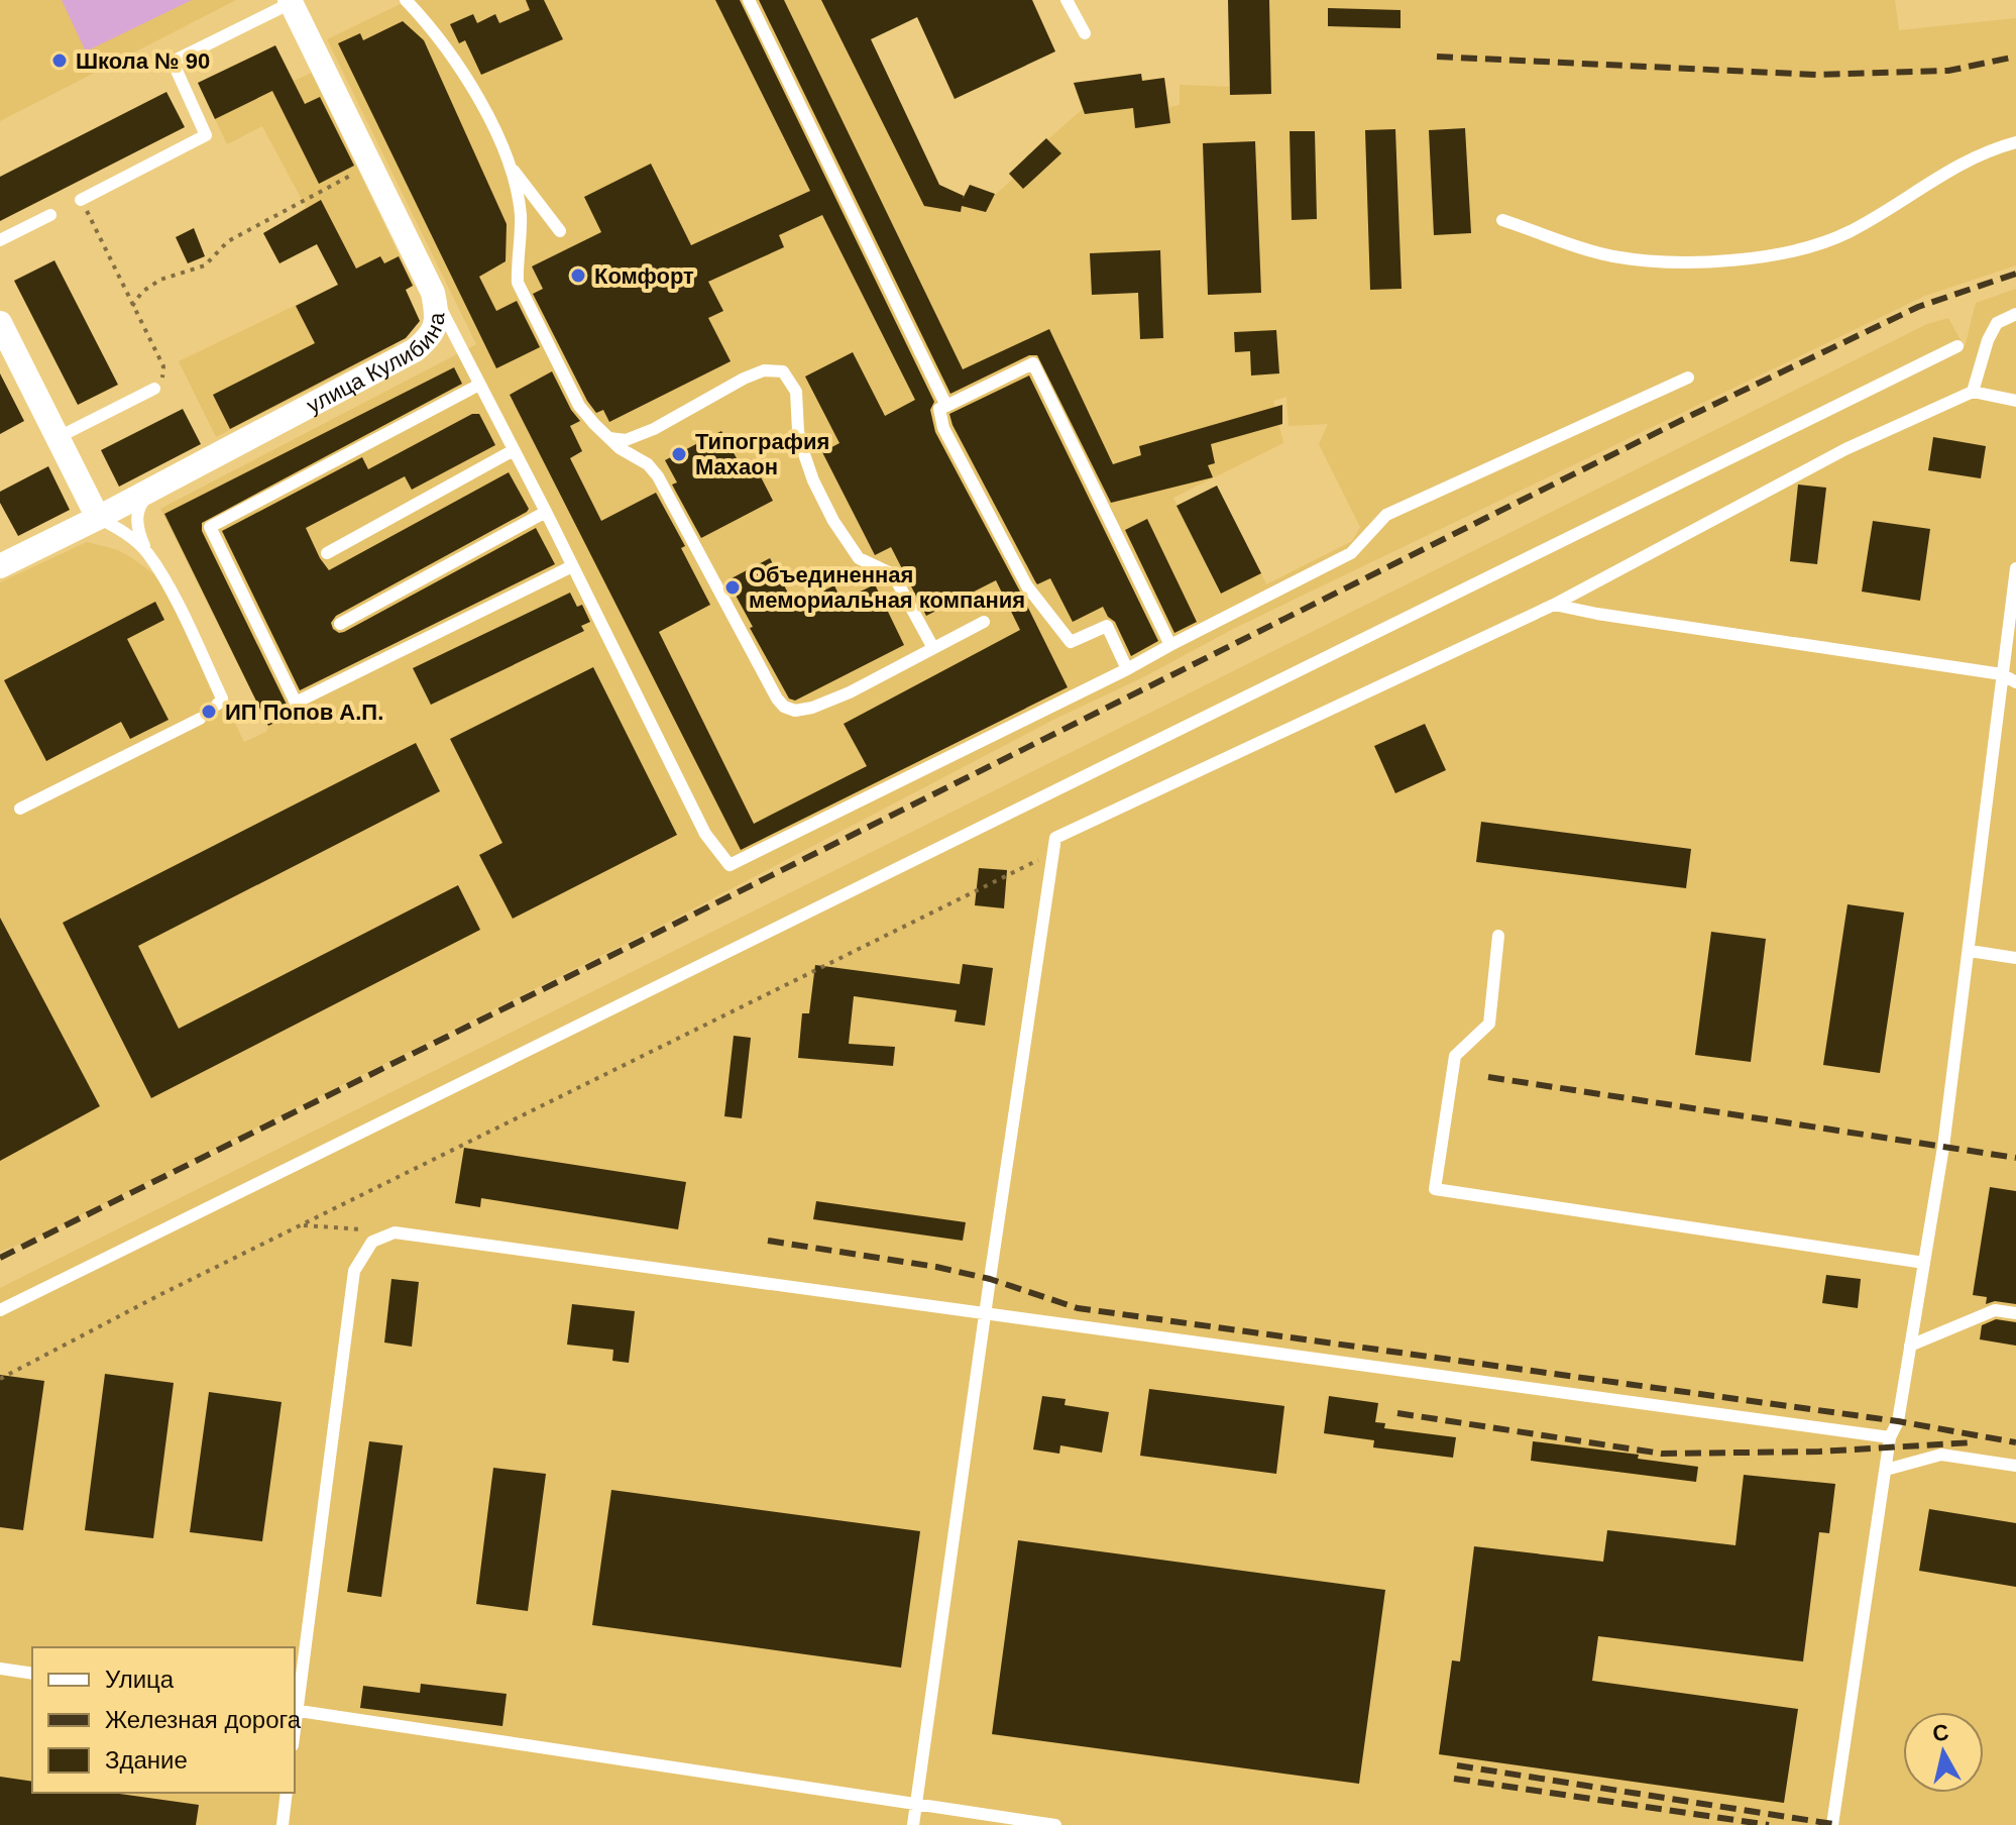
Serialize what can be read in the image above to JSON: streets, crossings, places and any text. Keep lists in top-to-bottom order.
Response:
{
  "streets": {
    "street": ["улица Кулибина"]
  },
  "places": [
    "Школа № 90",
    "Комфорт",
    "Типография Махаон",
    "Объединенная мемориальная компания",
    "ИП Попов А.П."
  ],
  "legend": ["Улица", "Железная дорога", "Здание"],
  "north": "top"
}
